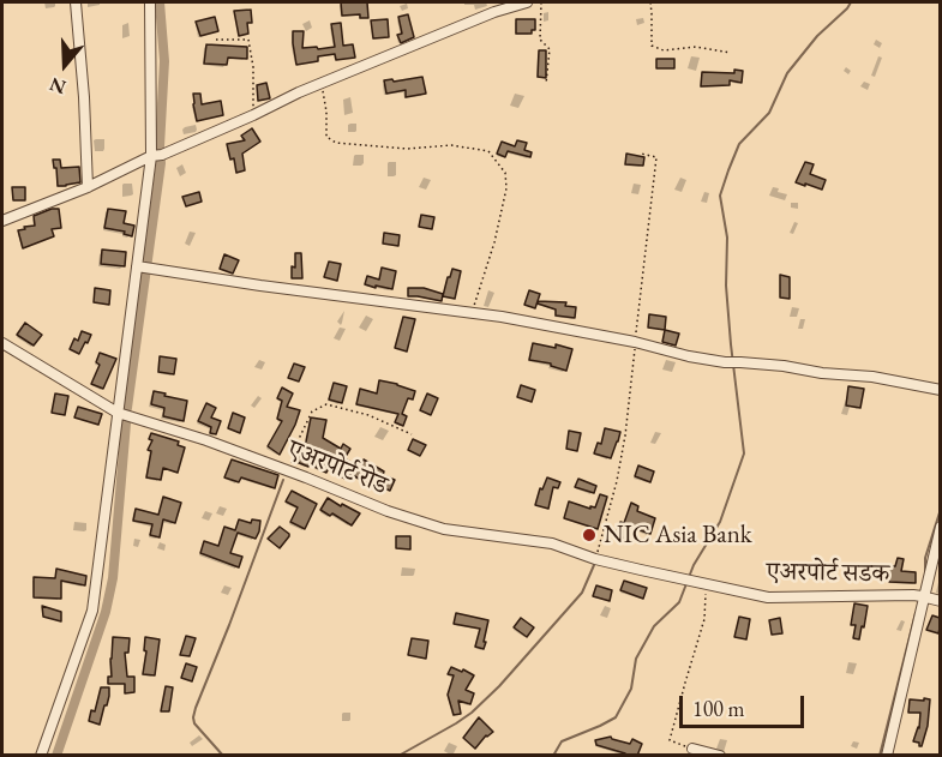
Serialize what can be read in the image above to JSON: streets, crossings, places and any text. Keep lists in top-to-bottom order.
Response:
{
  "streets": {
    "street": ["एअरपोर्ट रोड", "एअरपोर्ट सडक"]
  },
  "crossings": [
    ["एअरपोर्ट रोड", "एअरपोर्ट सडक"]
  ],
  "places": ["NIC Asia Bank"],
  "scale_bar": "100 m",
  "north": "bottom"
}
